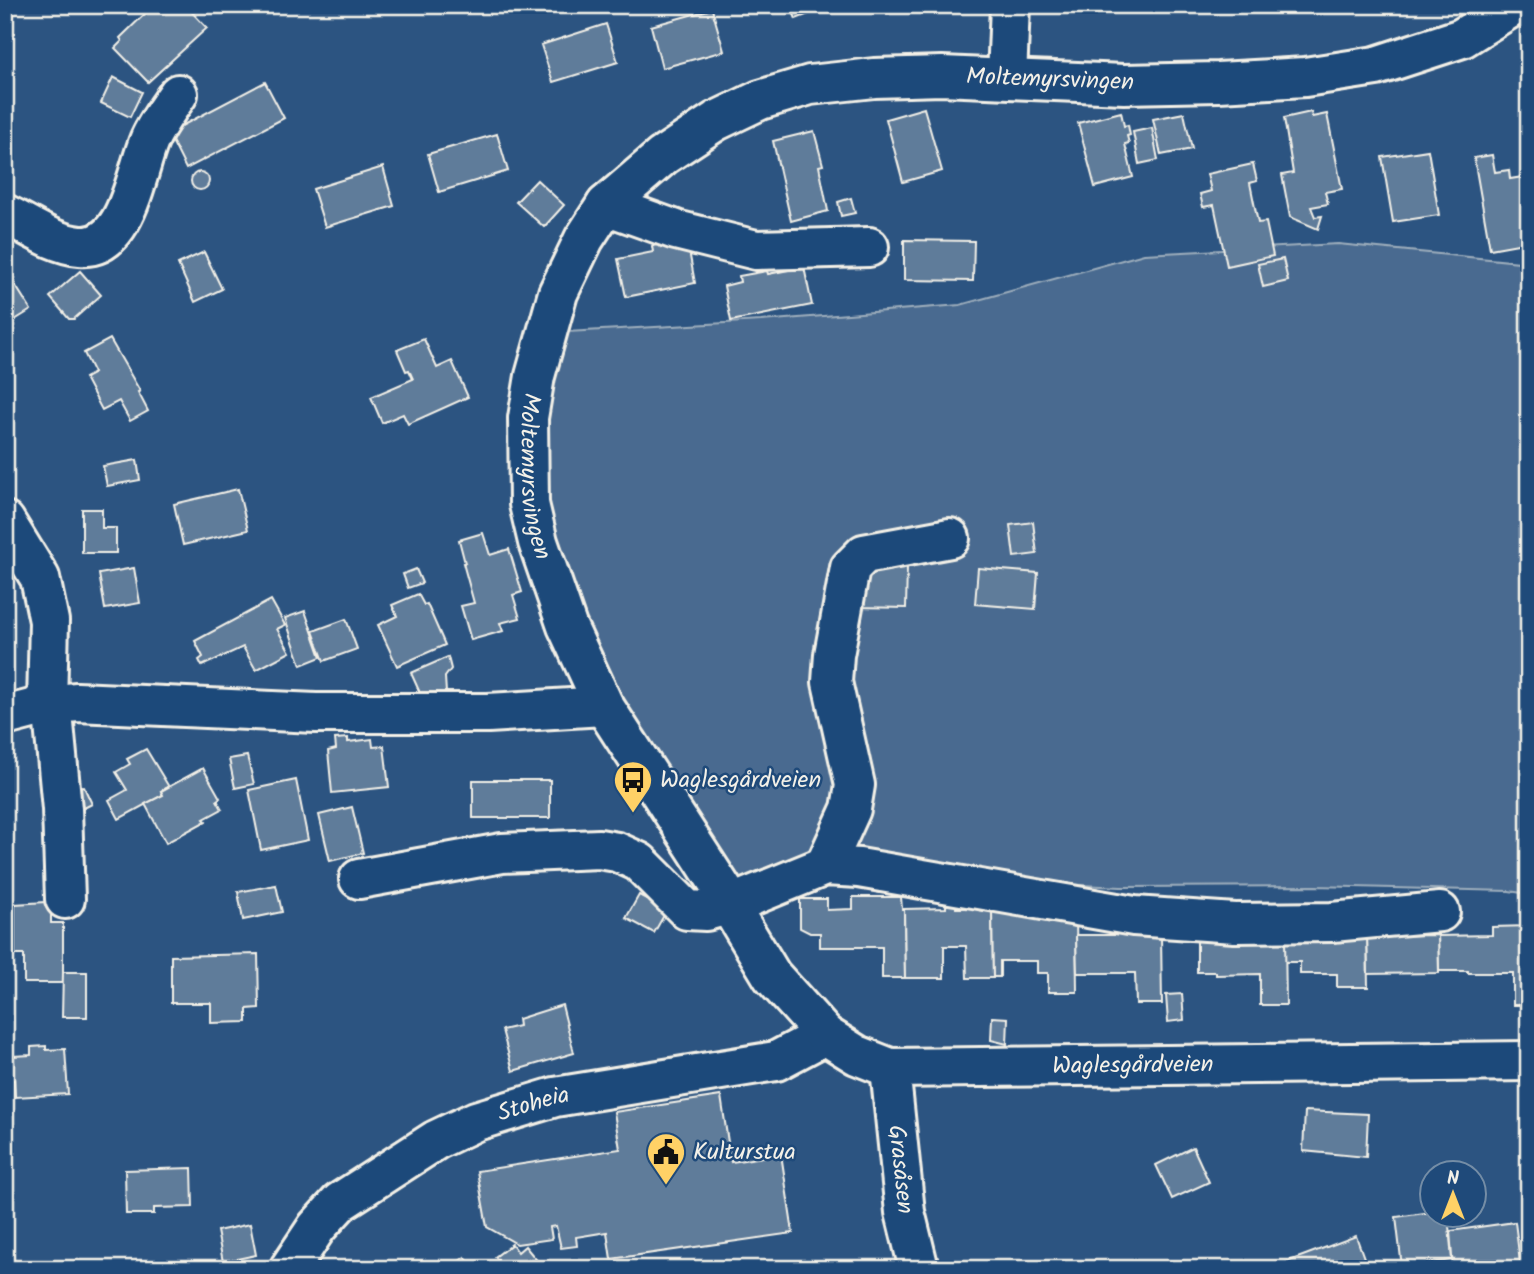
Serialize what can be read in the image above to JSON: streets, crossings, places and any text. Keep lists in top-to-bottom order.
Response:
{
  "streets": {
    "street": [
      "Moltemyrsvingen",
      "Waglesgårdveien",
      "Stoheia",
      "Grasåsen"
    ]
  },
  "crossings": [
    ["Moltemyrsvingen", "Waglesgårdveien"],
    ["Waglesgårdveien", "Stoheia"],
    ["Waglesgårdveien", "Grasåsen"]
  ],
  "places": {
    "bus stop": ["Waglesgårdveien"],
    "public building": ["Kulturstua"]
  },
  "north": "top"
}
